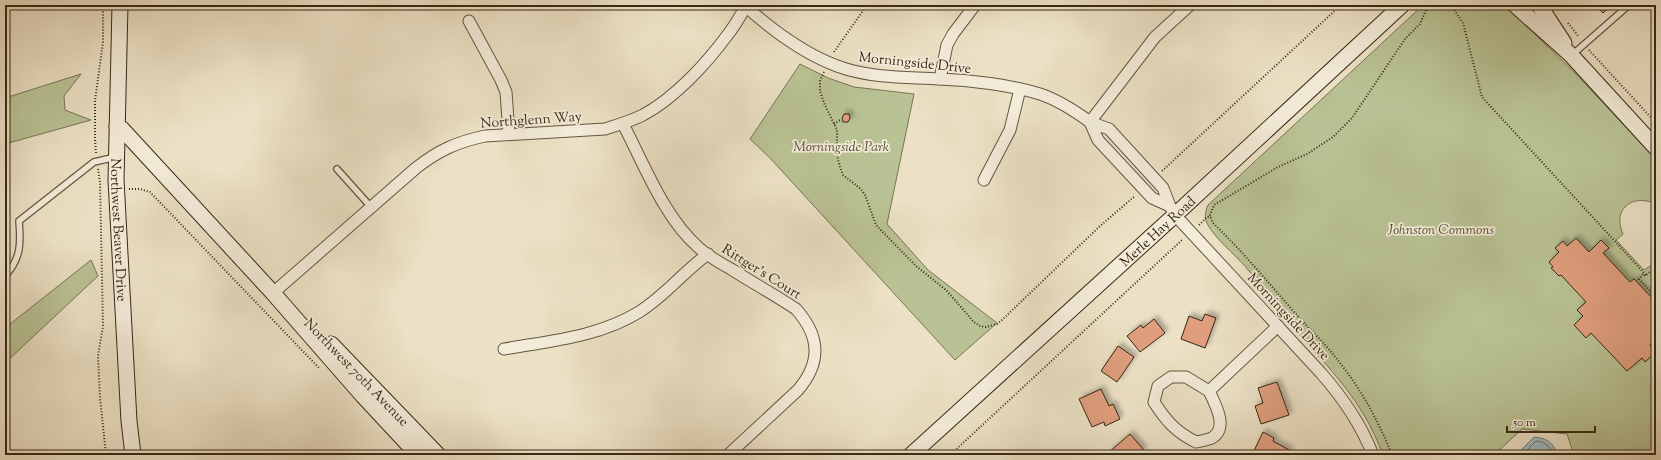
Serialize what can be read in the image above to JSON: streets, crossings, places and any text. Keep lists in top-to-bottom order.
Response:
{
  "streets": {
    "main road": ["Northwest Beaver Drive", "Merle Hay Road", "Northwest 70th Avenue"],
    "street": ["Morningside Drive", "Northglenn Way", "Rittger's Court"]
  },
  "crossings": [
    ["Morningside Drive", "Northglenn Way"],
    ["Morningside Drive", "Merle Hay Road"],
    ["Northglenn Way", "Rittger's Court"],
    ["Northglenn Way", "Northwest 70th Avenue"],
    ["Northwest Beaver Drive", "Northwest 70th Avenue"]
  ],
  "parks": ["Morningside Park", "Johnston Commons"],
  "scale_bar": "50 m"
}
